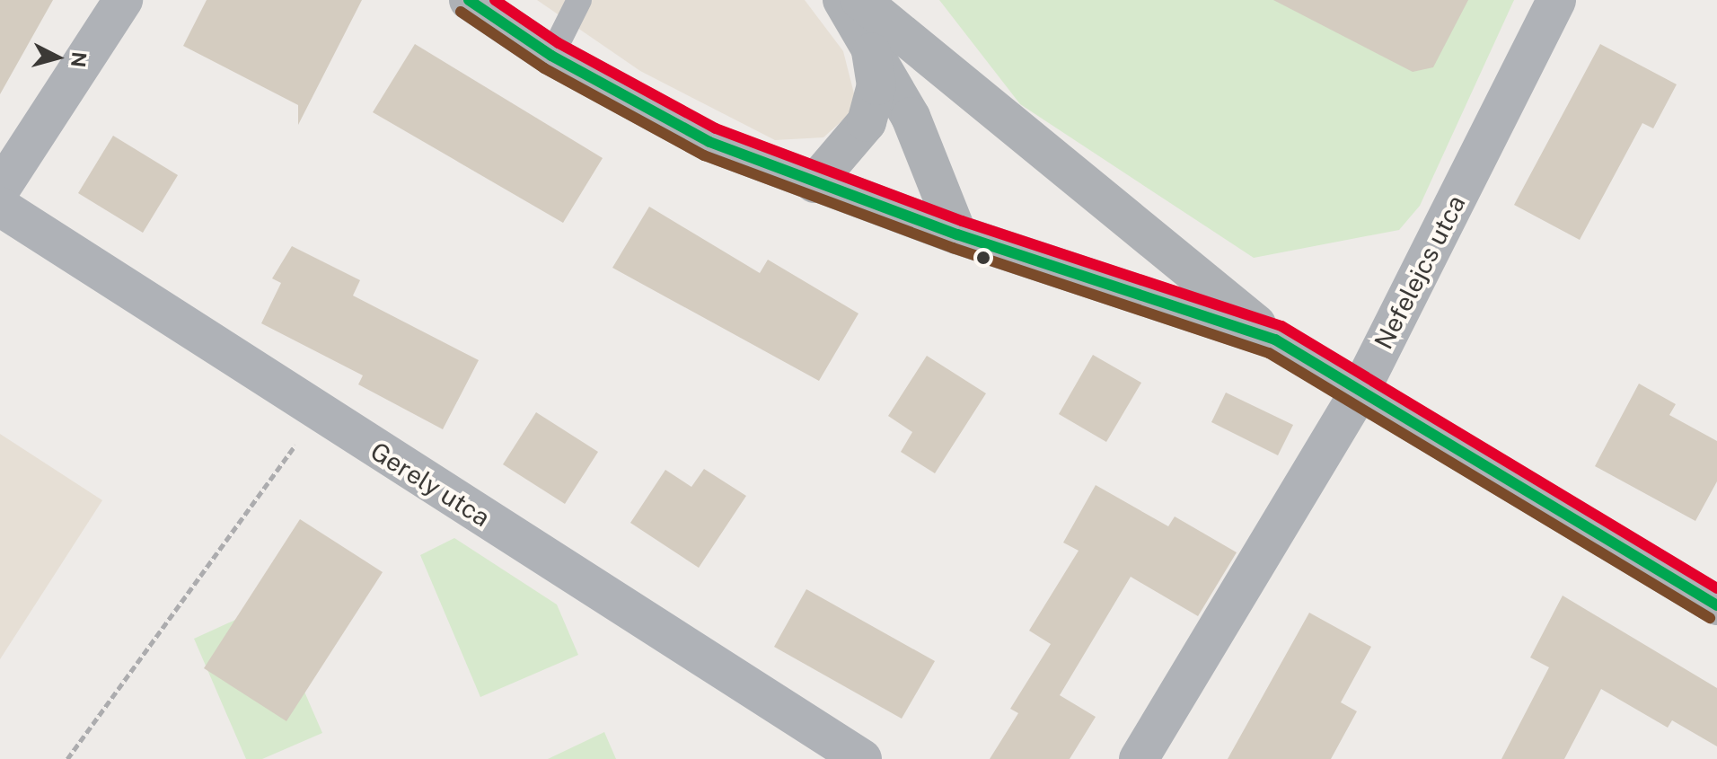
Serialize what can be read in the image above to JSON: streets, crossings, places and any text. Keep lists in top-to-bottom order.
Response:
{
  "streets": {
    "street": ["Nefelejcs utca", "Gerely utca"]
  },
  "north": "right"
}
